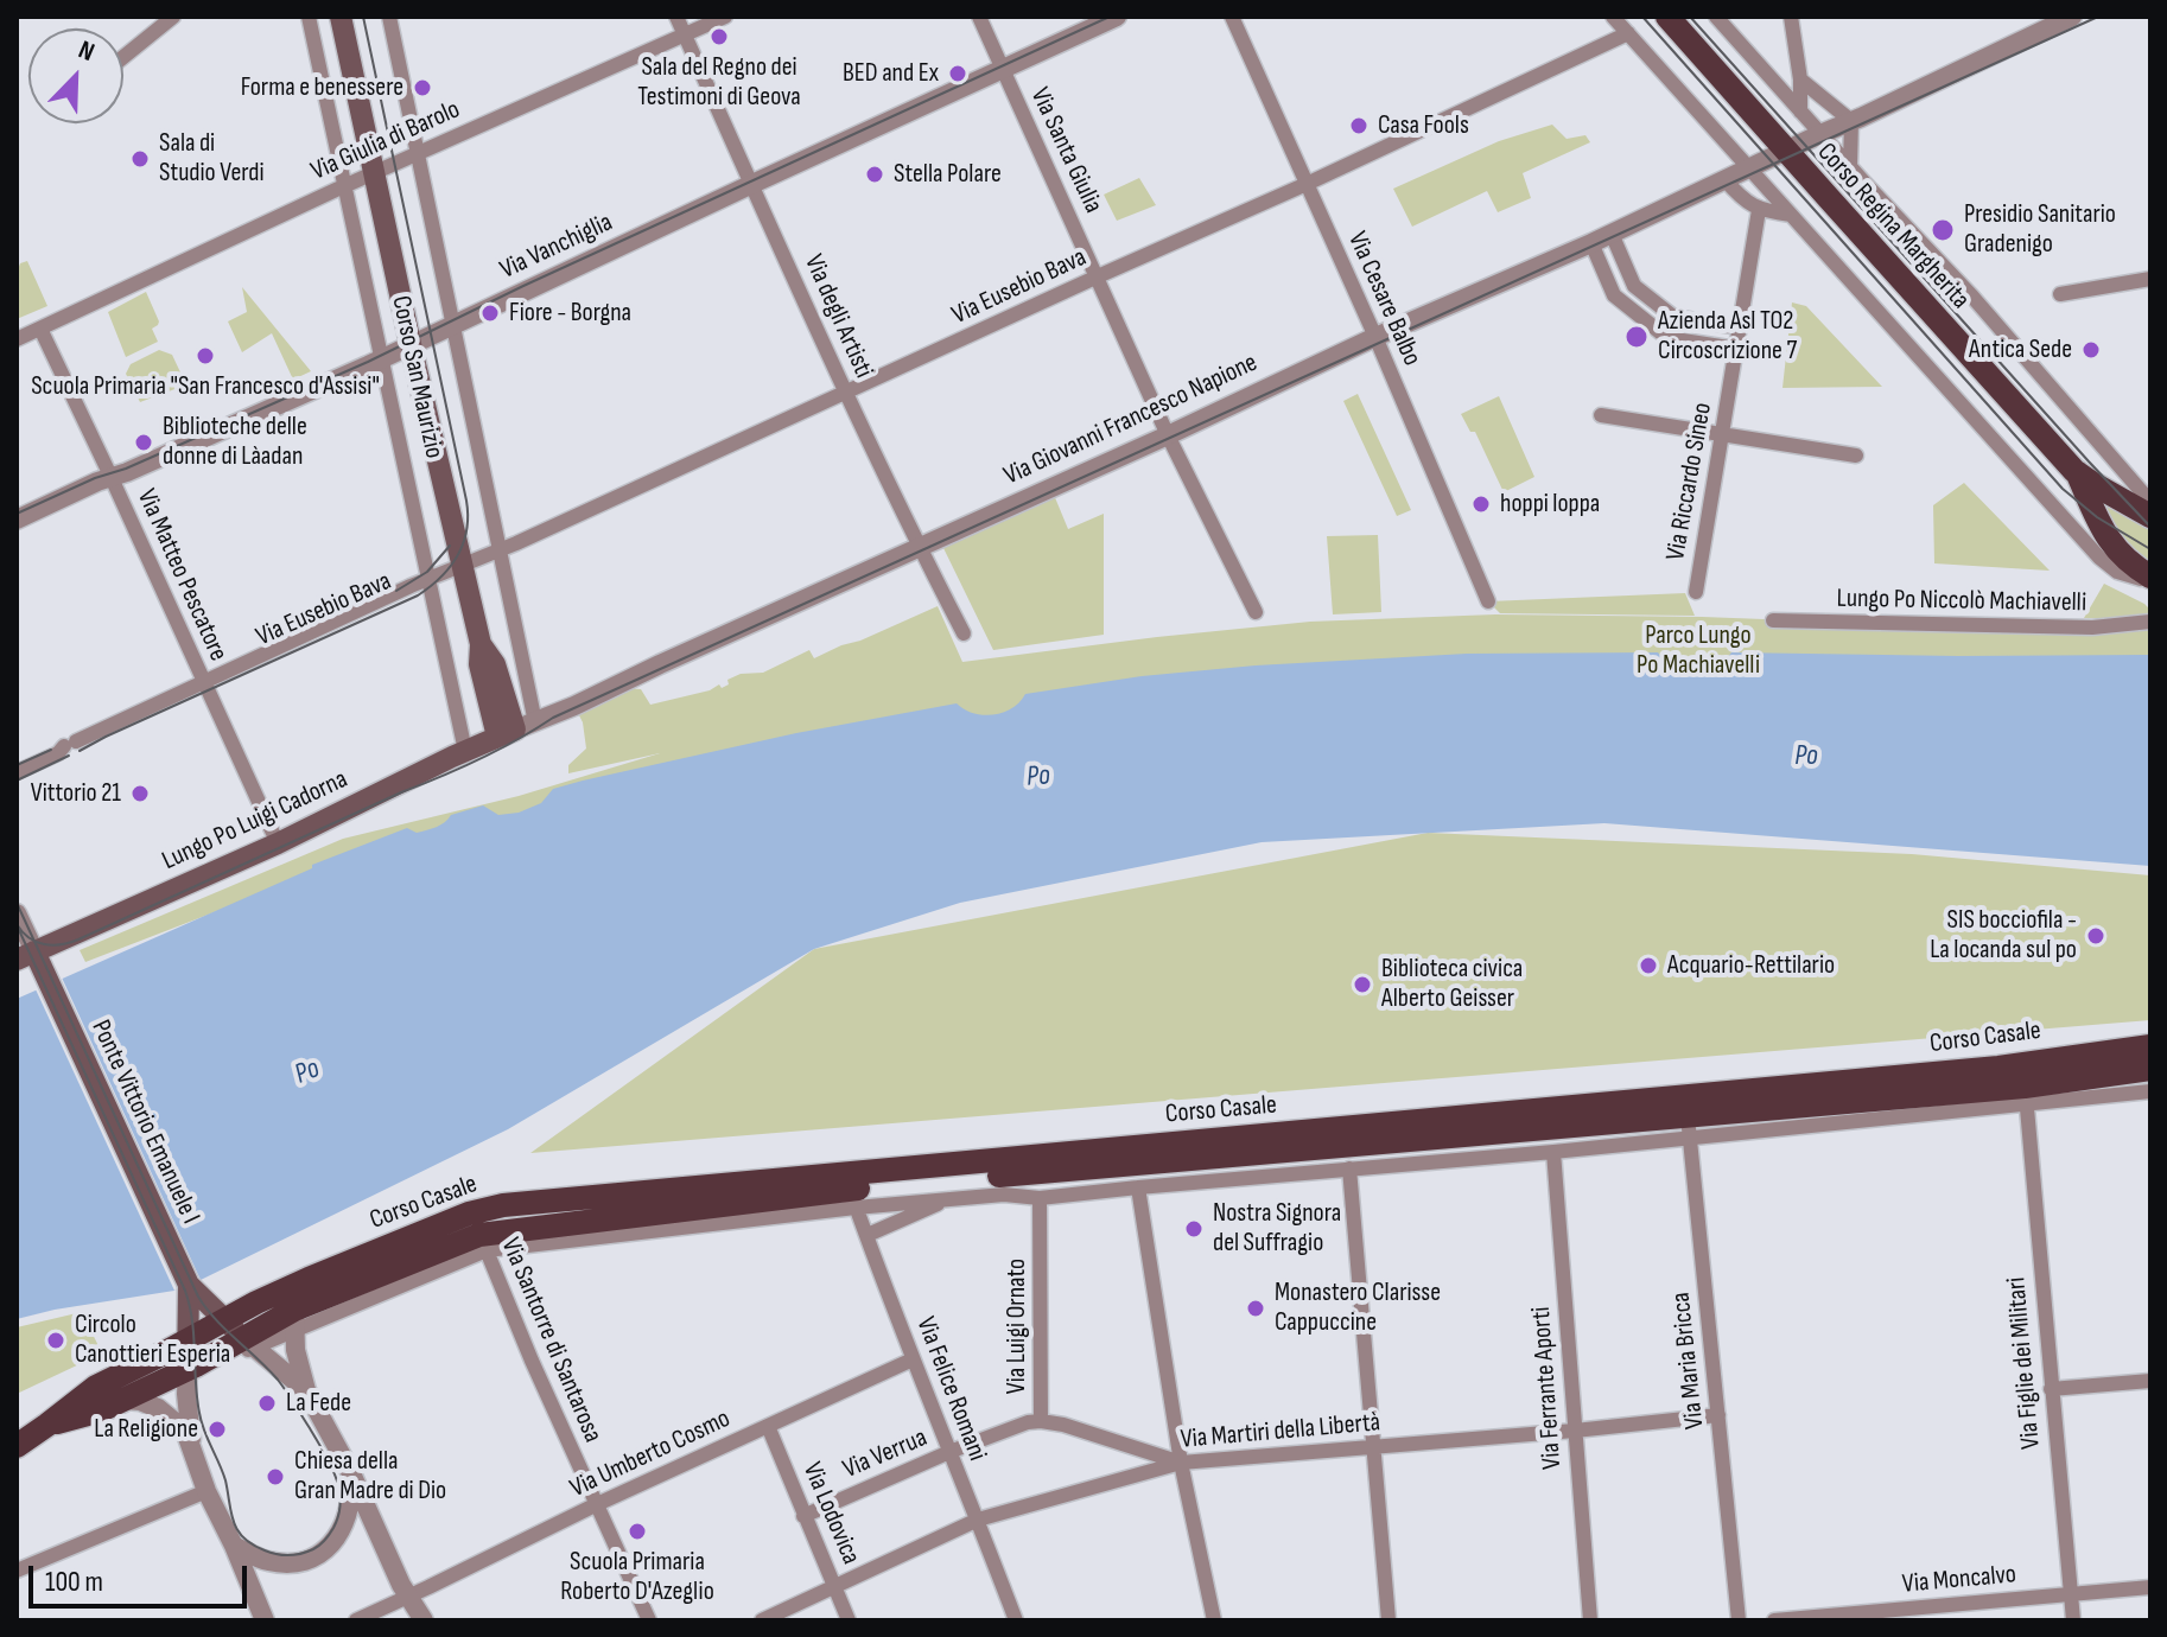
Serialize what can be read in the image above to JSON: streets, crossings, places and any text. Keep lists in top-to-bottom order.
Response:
{
  "streets": {
    "main road": [
      "Corso Regina Margherita",
      "Corso San Maurizio",
      "Lungo Po Luigi Cadorna",
      "Corso Casale",
      "Ponte Vittorio Emanuele I"
    ],
    "street": [
      "Via Giulia di Barolo",
      "Via Santa Giulia",
      "Via Vanchiglia",
      "Via Eusebio Bava",
      "Via Cesare Balbo",
      "Via degli Artisti",
      "Via Giovanni Francesco Napione",
      "Via Riccardo Sineo",
      "Via Matteo Pescatore",
      "Lungo Po Niccolò Machiavelli",
      "Via Luigi Ornato",
      "Via Santorre di Santarosa",
      "Via Maria Bricca",
      "Via Figlie dei Militari",
      "Via Ferrante Aporti",
      "Via Felice Romani",
      "Via Martiri della Libertà",
      "Via Umberto Cosmo",
      "Via Verrua",
      "Via Lodovica",
      "Via Moncalvo"
    ]
  },
  "crossings": [
    ["Via Giulia di Barolo", "Via degli Artisti"],
    ["Via Giulia di Barolo", "Corso San Maurizio"],
    ["Via Giulia di Barolo", "Via Matteo Pescatore"],
    ["Via Santa Giulia", "Via Vanchiglia"],
    ["Via Santa Giulia", "Via Eusebio Bava"],
    ["Via Santa Giulia", "Via Giovanni Francesco Napione"],
    ["Corso Regina Margherita", "Via Eusebio Bava"],
    ["Corso Regina Margherita", "Via Giovanni Francesco Napione"],
    ["Via Vanchiglia", "Via degli Artisti"],
    ["Via Vanchiglia", "Corso San Maurizio"],
    ["Via Vanchiglia", "Via Matteo Pescatore"],
    ["Via Eusebio Bava", "Via Cesare Balbo"],
    ["Via Eusebio Bava", "Via degli Artisti"],
    ["Via Eusebio Bava", "Corso San Maurizio"],
    ["Via Eusebio Bava", "Via Matteo Pescatore"],
    ["Via Cesare Balbo", "Via Giovanni Francesco Napione"],
    ["Via degli Artisti", "Via Giovanni Francesco Napione"],
    ["Corso San Maurizio", "Via Giovanni Francesco Napione"],
    ["Corso San Maurizio", "Lungo Po Luigi Cadorna"],
    ["Via Giovanni Francesco Napione", "Lungo Po Luigi Cadorna"],
    ["Via Matteo Pescatore", "Lungo Po Luigi Cadorna"],
    ["Lungo Po Luigi Cadorna", "Ponte Vittorio Emanuele I"],
    ["Corso Casale", "Via Luigi Ornato"],
    ["Corso Casale", "Via Santorre di Santarosa"],
    ["Corso Casale", "Via Maria Bricca"],
    ["Corso Casale", "Via Figlie dei Militari"],
    ["Corso Casale", "Via Ferrante Aporti"],
    ["Corso Casale", "Via Felice Romani"],
    ["Via Luigi Ornato", "Via Martiri della Libertà"],
    ["Via Luigi Ornato", "Via Verrua"],
    ["Via Santorre di Santarosa", "Via Umberto Cosmo"],
    ["Via Maria Bricca", "Via Martiri della Libertà"],
    ["Via Figlie dei Militari", "Via Moncalvo"],
    ["Via Ferrante Aporti", "Via Martiri della Libertà"],
    ["Via Felice Romani", "Via Martiri della Libertà"],
    ["Via Felice Romani", "Via Umberto Cosmo"],
    ["Via Felice Romani", "Via Verrua"],
    ["Via Martiri della Libertà", "Via Lodovica"],
    ["Via Umberto Cosmo", "Via Lodovica"],
    ["Via Verrua", "Via Lodovica"]
  ],
  "water": ["Po"],
  "parks": ["Parco Lungo Po Machiavelli"],
  "places": [
    "Sala del Regno dei Testimoni di Geova",
    "BED and Ex",
    "Forma e benessere",
    "Casa Fools",
    "Sala di Studio Verdi",
    "Stella Polare",
    "Presidio Sanitario Gradenigo",
    "Fiore - Borgna",
    "Azienda Asl TO2 Circoscrizione 7",
    "Antica Sede",
    "Scuola Primaria \"San Francesco d'Assisi\"",
    "Biblioteche delle donne di Làadan",
    "hoppi loppa",
    "Vittorio 21",
    "SIS bocciofila - La locanda sul po",
    "Acquario-Rettilario",
    "Biblioteca civica Alberto Geisser",
    "Nostra Signora del Suffragio",
    "Monastero Clarisse Cappuccine",
    "Circolo Canottieri Esperia",
    "La Fede",
    "La Religione",
    "Chiesa della Gran Madre di Dio",
    "Scuola Primaria Roberto D'Azeglio"
  ],
  "scale_bar": "100 m",
  "north": "top right"
}
